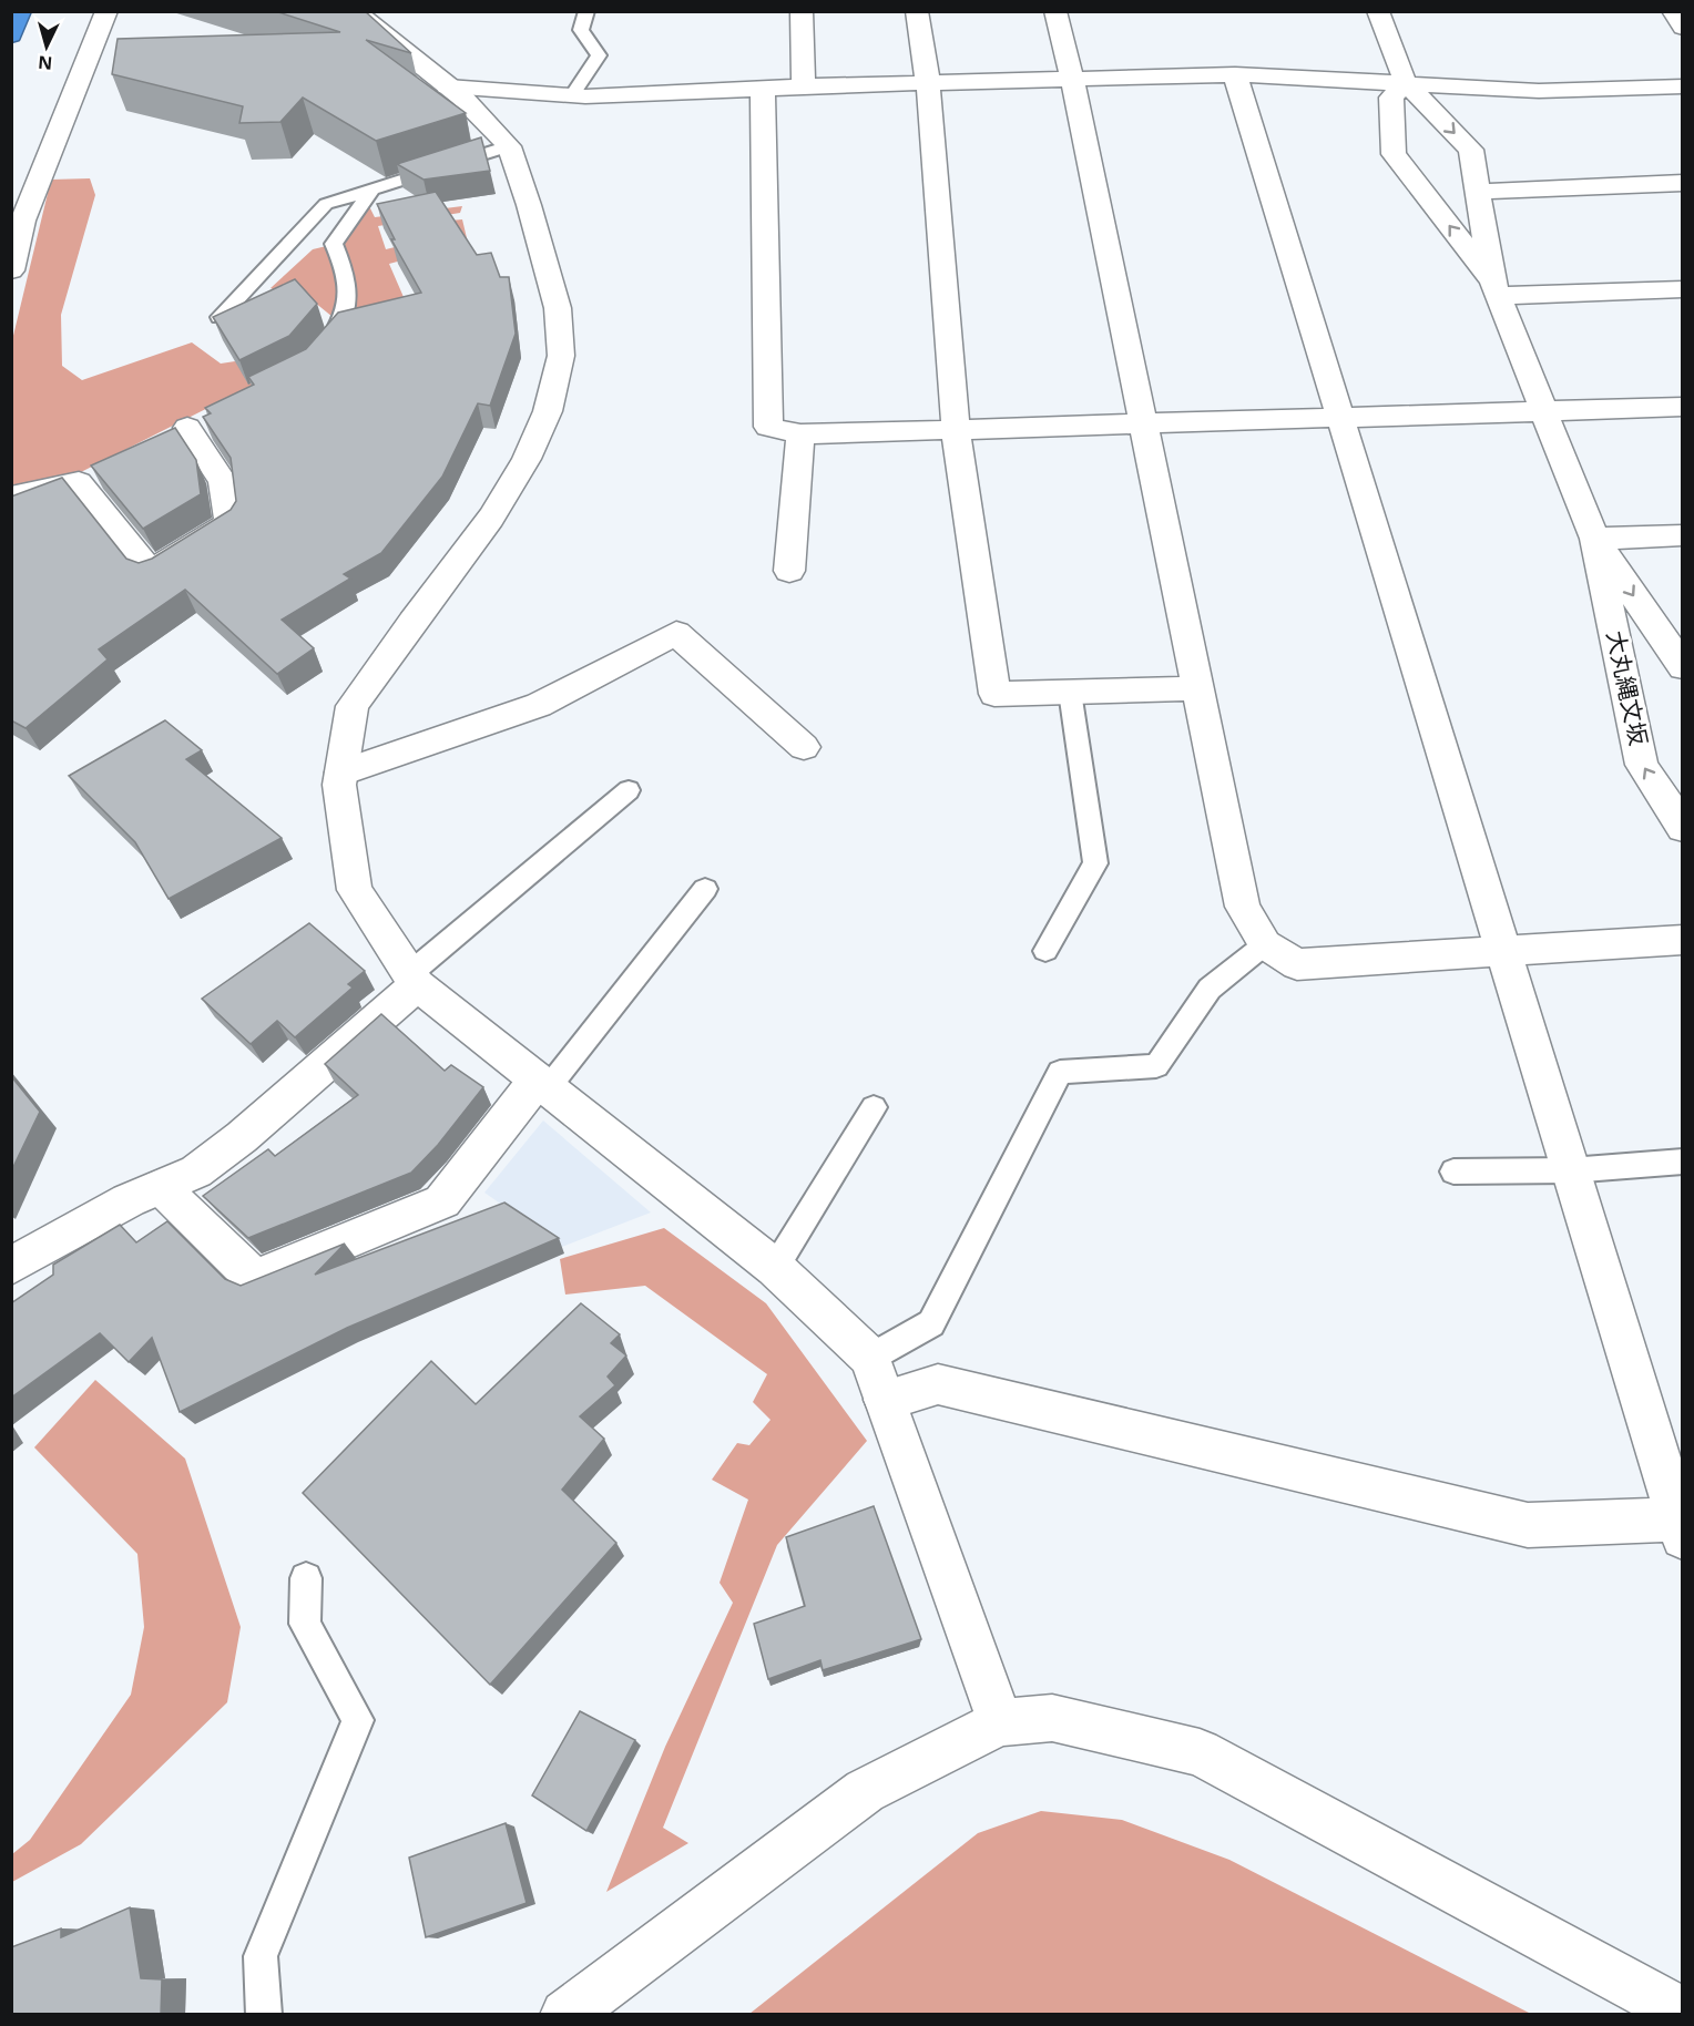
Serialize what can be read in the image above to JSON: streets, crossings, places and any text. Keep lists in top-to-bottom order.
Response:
{
  "streets": {
    "street": ["大丸縄文坂"]
  },
  "north": "bottom"
}
